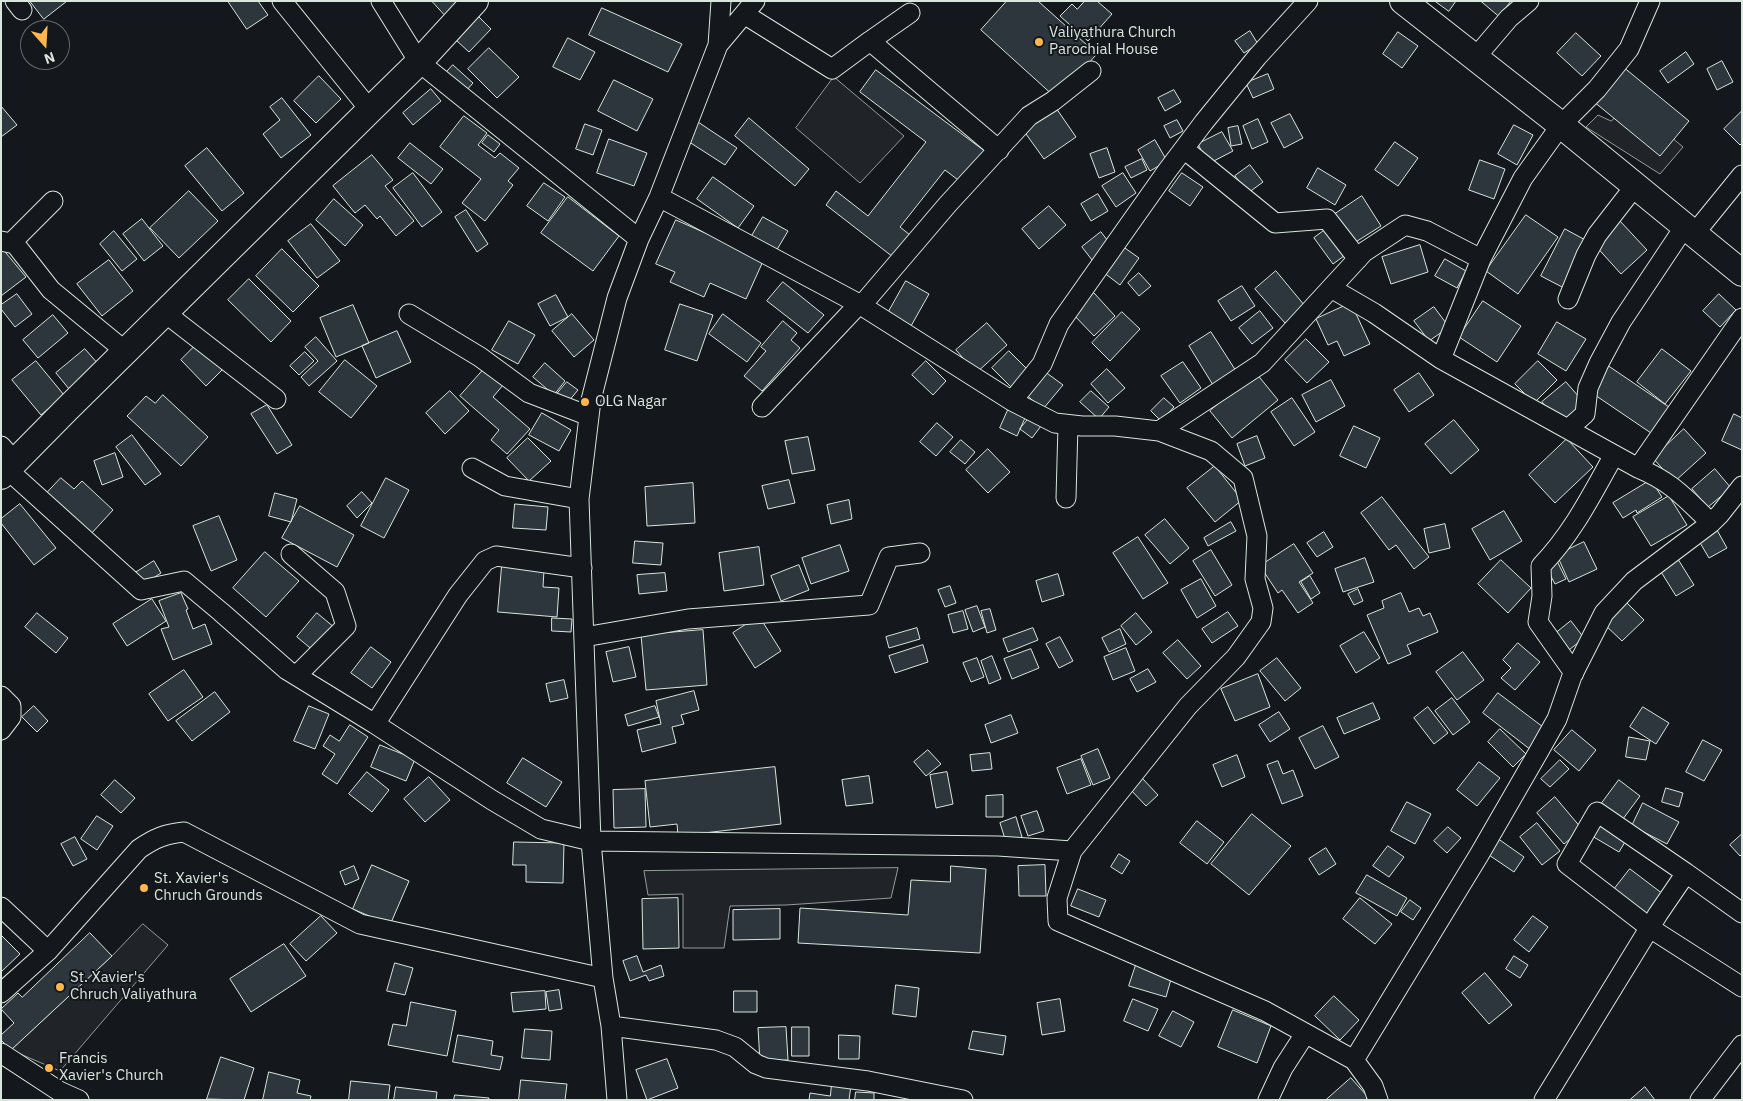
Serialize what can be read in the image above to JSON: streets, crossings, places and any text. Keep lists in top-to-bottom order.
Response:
{
  "places": [
    "Valiyathura Church Parochial House",
    "OLG Nagar",
    "St. Xavier's Chruch Grounds",
    "St. Xavier's Chruch Valiyathura",
    "Francis Xavier's Church"
  ],
  "north": "bottom"
}
